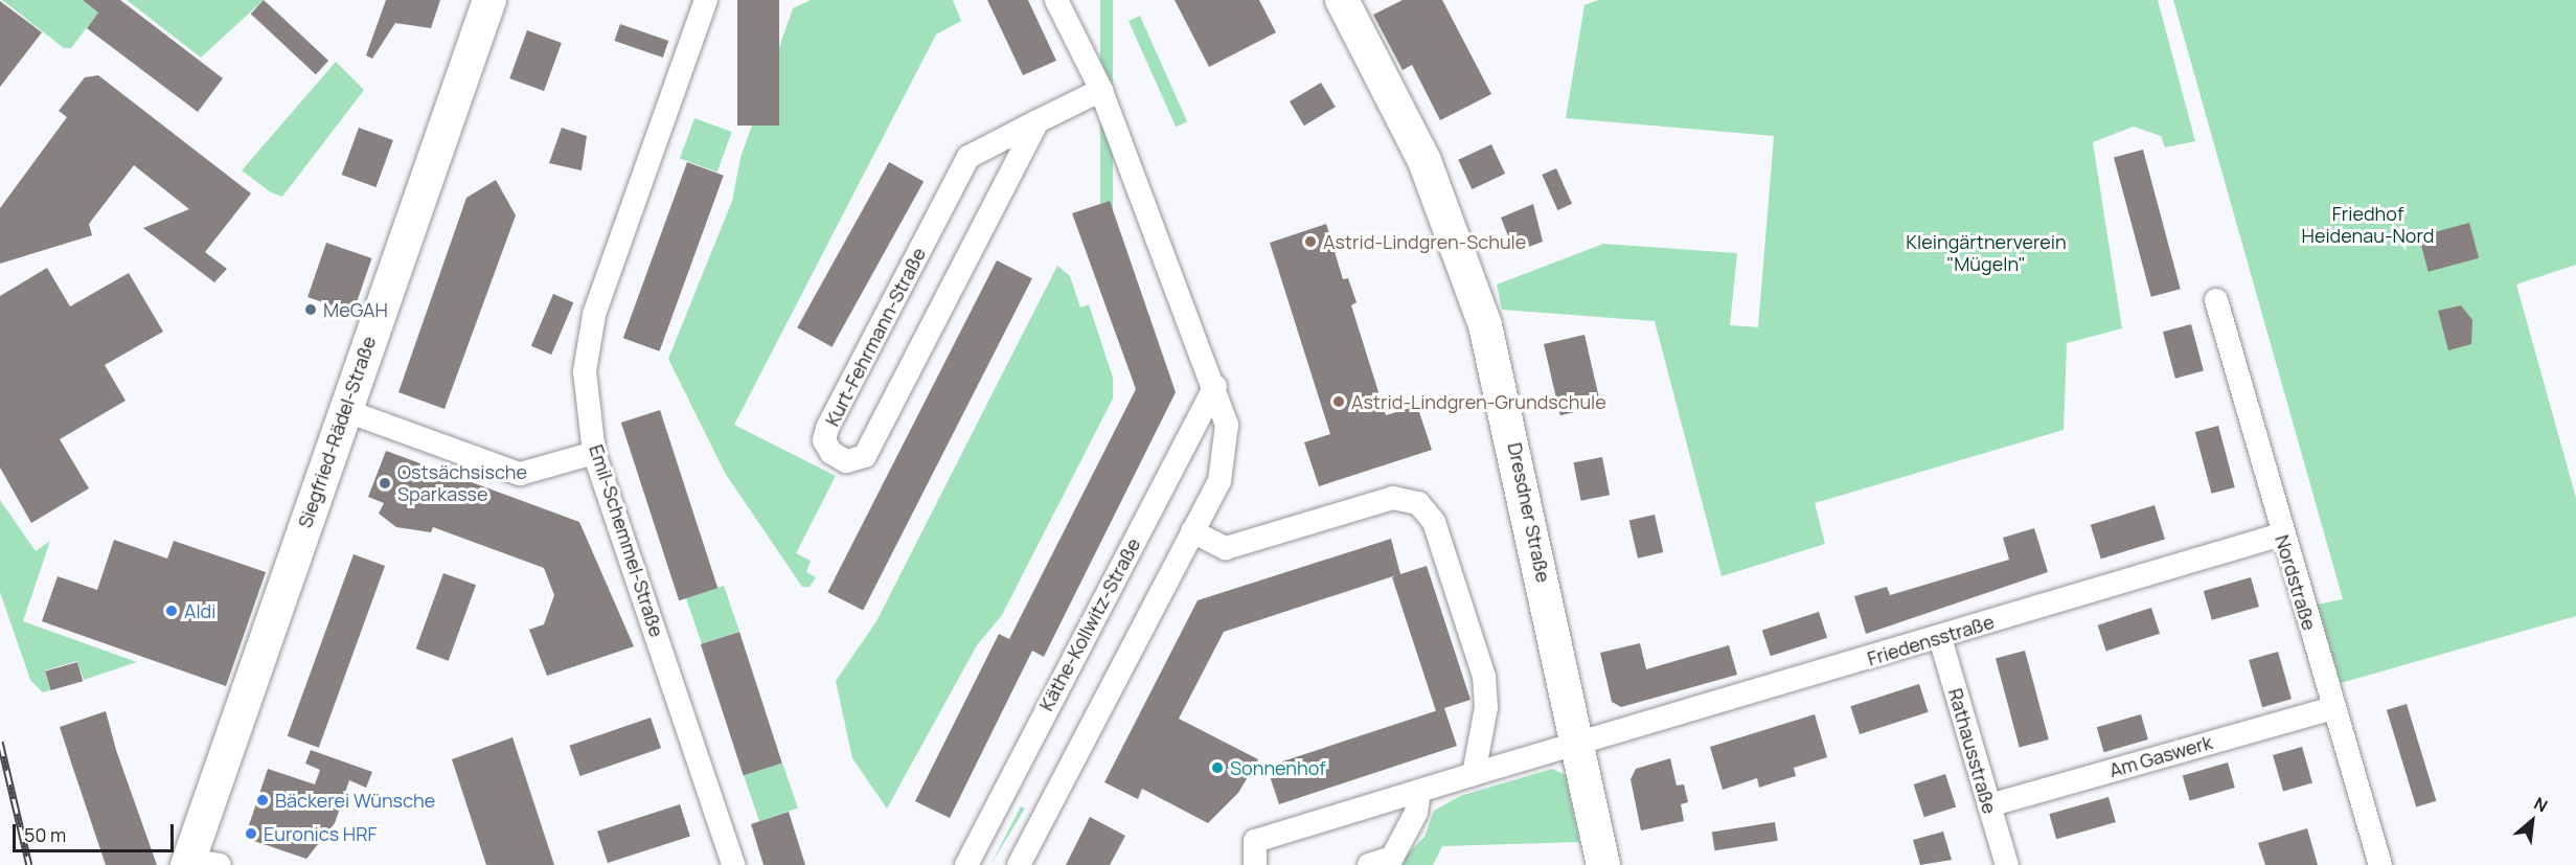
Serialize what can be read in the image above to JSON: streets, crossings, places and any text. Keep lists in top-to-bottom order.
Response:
{
  "streets": {
    "street": [
      "Kurt-Fehrmann-Straße",
      "Siegfried-Rädel-Straße",
      "Dresdner Straße",
      "Emil-Schemmel-Straße",
      "Nordstraße",
      "Käthe-Kollwitz-Straße",
      "Friedensstraße",
      "Rathausstraße",
      "Am Gaswerk"
    ]
  },
  "crossings": [
    ["Dresdner Straße", "Friedensstraße"],
    ["Nordstraße", "Friedensstraße"],
    ["Nordstraße", "Am Gaswerk"],
    ["Friedensstraße", "Rathausstraße"],
    ["Rathausstraße", "Am Gaswerk"]
  ],
  "parks": ["Friedhof Heidenau-Nord", "Kleingärtnerverein \"Mügeln\""],
  "places": [
    "Astrid-Lindgren-Schule",
    "MeGAH",
    "Astrid-Lindgren-Grundschule",
    "Ostsächsische Sparkasse",
    "Aldi",
    "Sonnenhof",
    "Bäckerei Wünsche",
    "Euronics HRF"
  ],
  "scale_bar": "50 m",
  "north": "top right"
}
